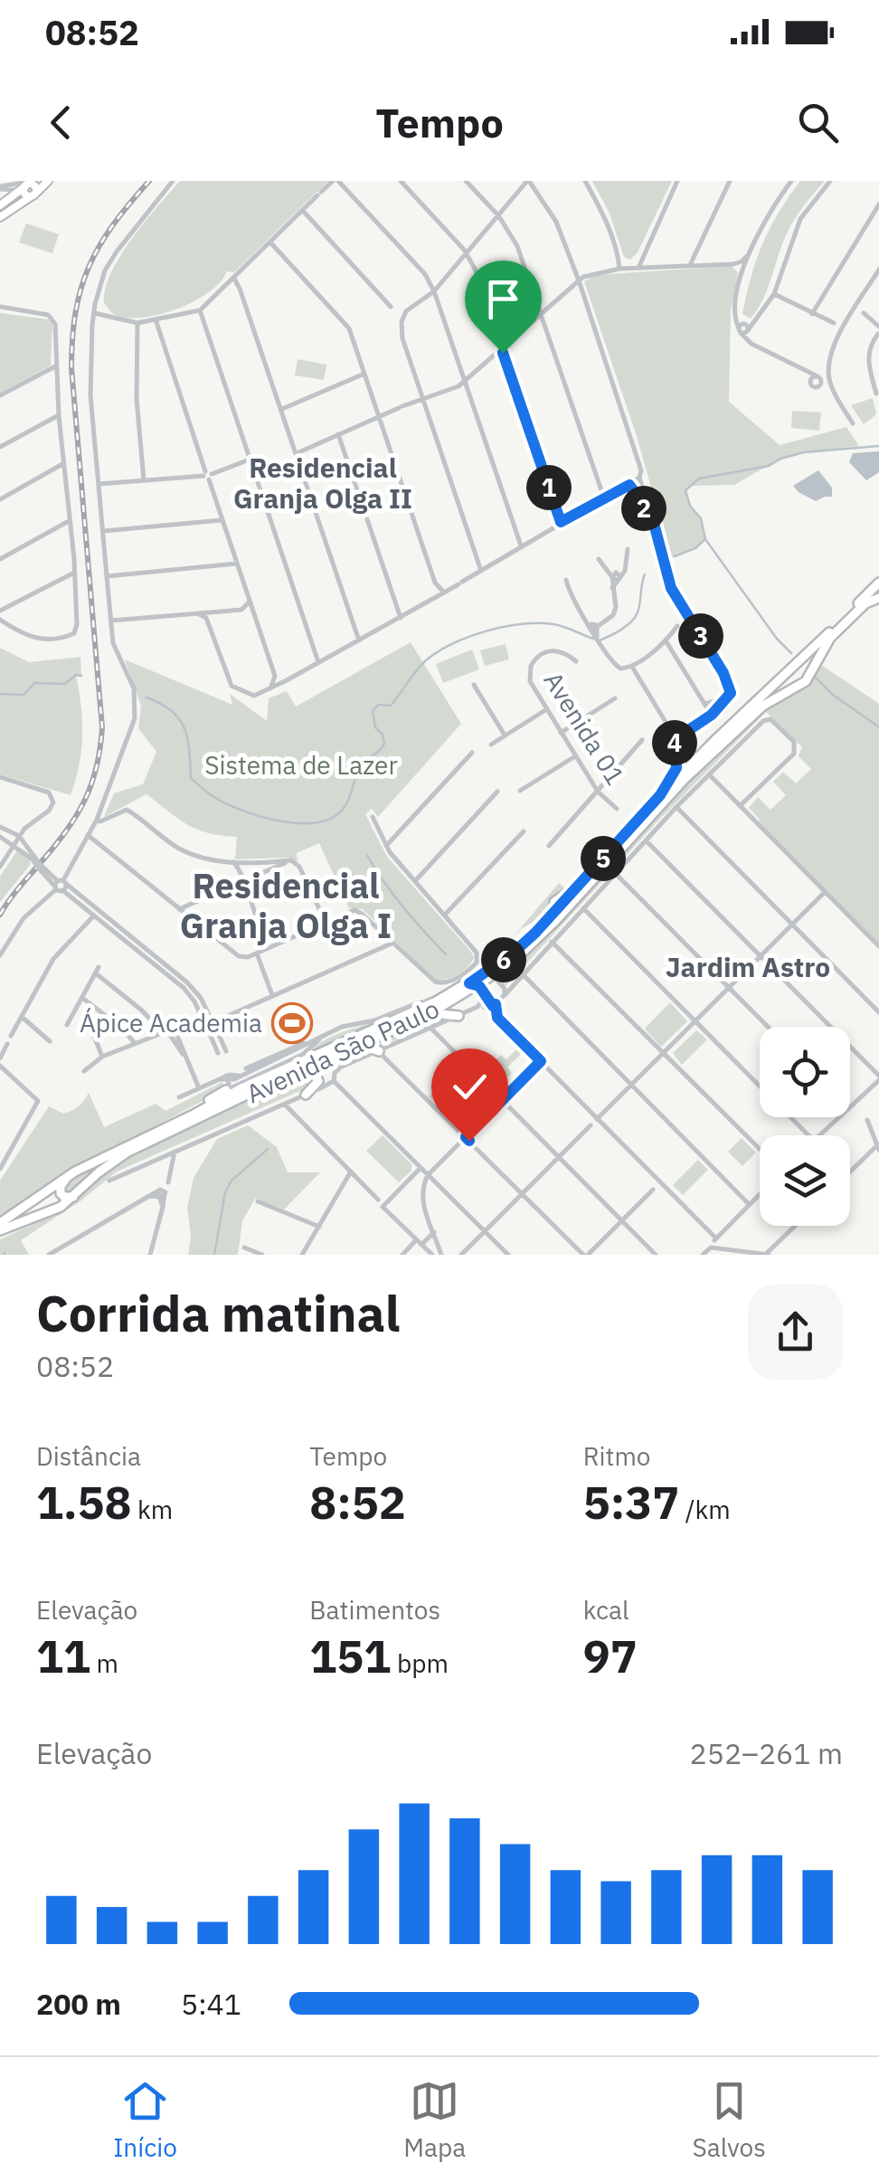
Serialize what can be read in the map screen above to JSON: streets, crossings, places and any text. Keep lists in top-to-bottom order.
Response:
{
  "streets": {
    "main road": ["Avenida São Paulo"],
    "street": ["Avenida 01"]
  },
  "districts": ["Residencial Granja Olga II", "Residencial Granja Olga I", "Jardim Astro"],
  "parks": ["Sistema de Lazer"],
  "places": {
    "sports": ["Ápice Academia"]
  },
  "page": {
    "status": "08:52",
    "header": "Tempo",
    "pins": [
      "1",
      "2",
      "3",
      "4",
      "5",
      "6"
    ],
    "heading": ["Corrida matinal", "08:52"],
    "stats": [
      ["Distância", "1.58 km"],
      ["Tempo", "8:52"],
      ["Ritmo", "5:37 /km"],
      ["Elevação", "11 m"],
      ["Batimentos", "151 bpm"],
      ["kcal", "97"]
    ],
    "chart": ["Elevação", "252–261 m"],
    "list": [
      {
        "name": "200 m",
        "note": "5:41"
      }
    ],
    "tabs": ["Início", "Mapa", "Salvos"]
  }
}
